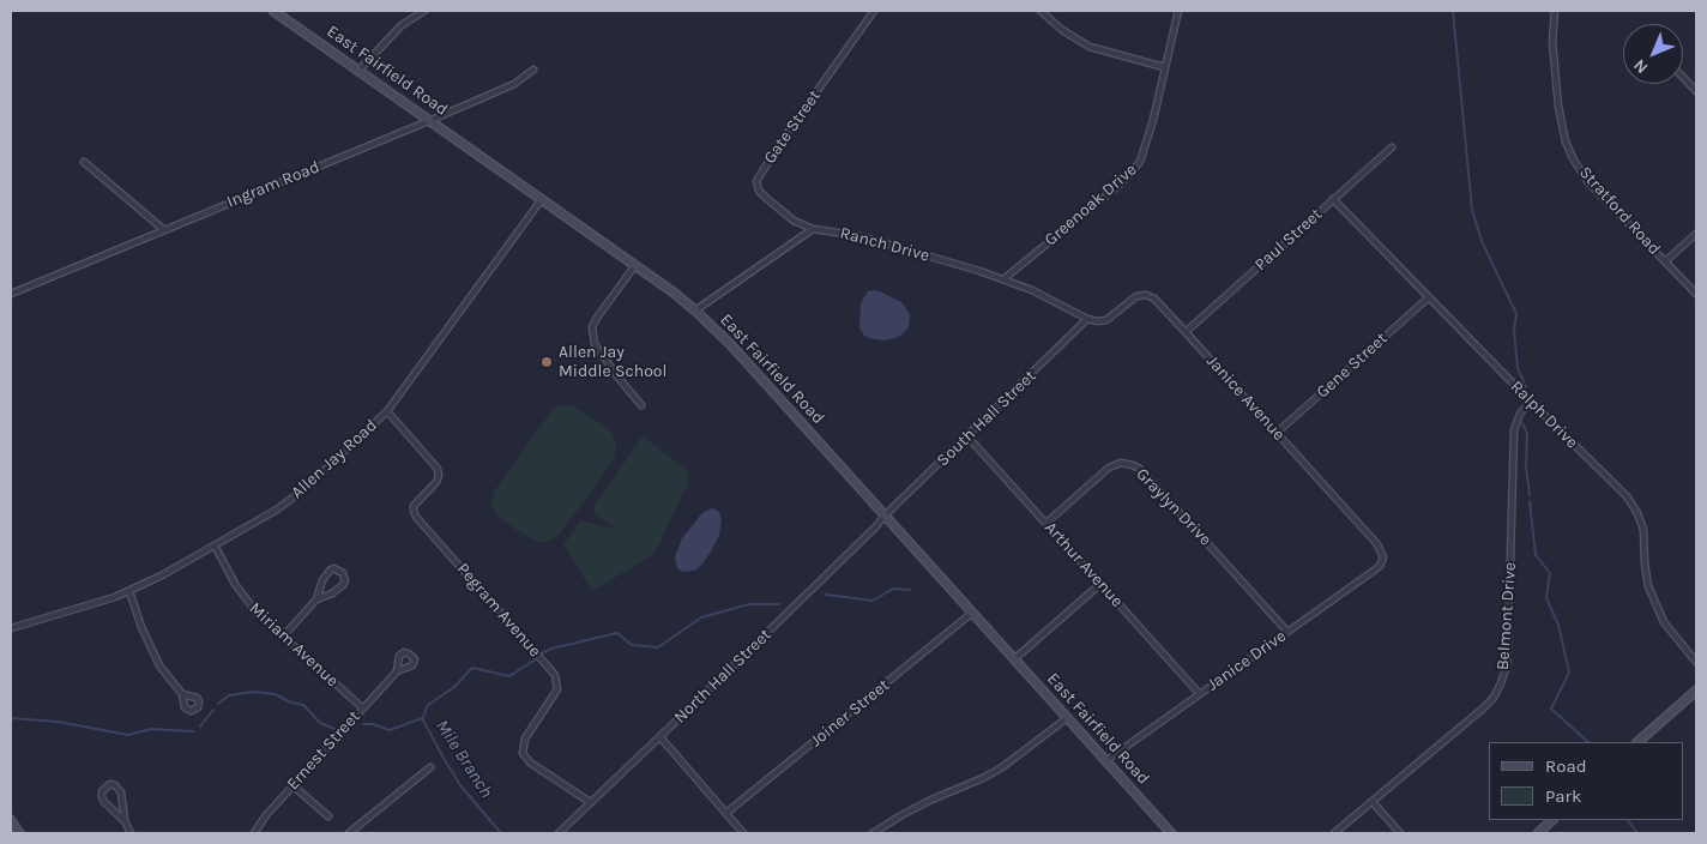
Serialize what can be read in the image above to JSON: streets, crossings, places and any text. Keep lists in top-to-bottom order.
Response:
{
  "streets": {
    "main road": ["East Fairfield Road"],
    "street": [
      "Gate Street",
      "Ingram Road",
      "Greenoak Drive",
      "Stratford Road",
      "Paul Street",
      "Ranch Drive",
      "Gene Street",
      "Janice Avenue",
      "Ralph Drive",
      "South Hall Street",
      "Allen Jay Road",
      "Graylyn Drive",
      "Arthur Avenue",
      "Pegram Avenue",
      "Belmont Drive",
      "Miriam Avenue",
      "Janice Drive",
      "North Hall Street",
      "Joiner Street",
      "Ernest Street"
    ]
  },
  "crossings": [
    ["East Fairfield Road", "Ingram Road"],
    ["East Fairfield Road", "South Hall Street"],
    ["East Fairfield Road", "Allen Jay Road"],
    ["East Fairfield Road", "Janice Drive"],
    ["East Fairfield Road", "North Hall Street"],
    ["East Fairfield Road", "Joiner Street"],
    ["Gate Street", "Ranch Drive"],
    ["Greenoak Drive", "Ranch Drive"],
    ["Paul Street", "Janice Avenue"],
    ["Paul Street", "Ralph Drive"],
    ["Ranch Drive", "Janice Avenue"],
    ["Ranch Drive", "South Hall Street"],
    ["Gene Street", "Janice Avenue"],
    ["Gene Street", "Ralph Drive"],
    ["Janice Avenue", "South Hall Street"],
    ["Janice Avenue", "Janice Drive"],
    ["Ralph Drive", "Belmont Drive"],
    ["South Hall Street", "Arthur Avenue"],
    ["South Hall Street", "North Hall Street"],
    ["Allen Jay Road", "Pegram Avenue"],
    ["Allen Jay Road", "Miriam Avenue"],
    ["Graylyn Drive", "Arthur Avenue"],
    ["Graylyn Drive", "Janice Drive"],
    ["Arthur Avenue", "Janice Drive"],
    ["Pegram Avenue", "North Hall Street"],
    ["Miriam Avenue", "Ernest Street"]
  ],
  "water": ["Mile Branch"],
  "places": ["Allen Jay Middle School"],
  "legend": ["Road", "Park"],
  "north": "bottom left"
}
